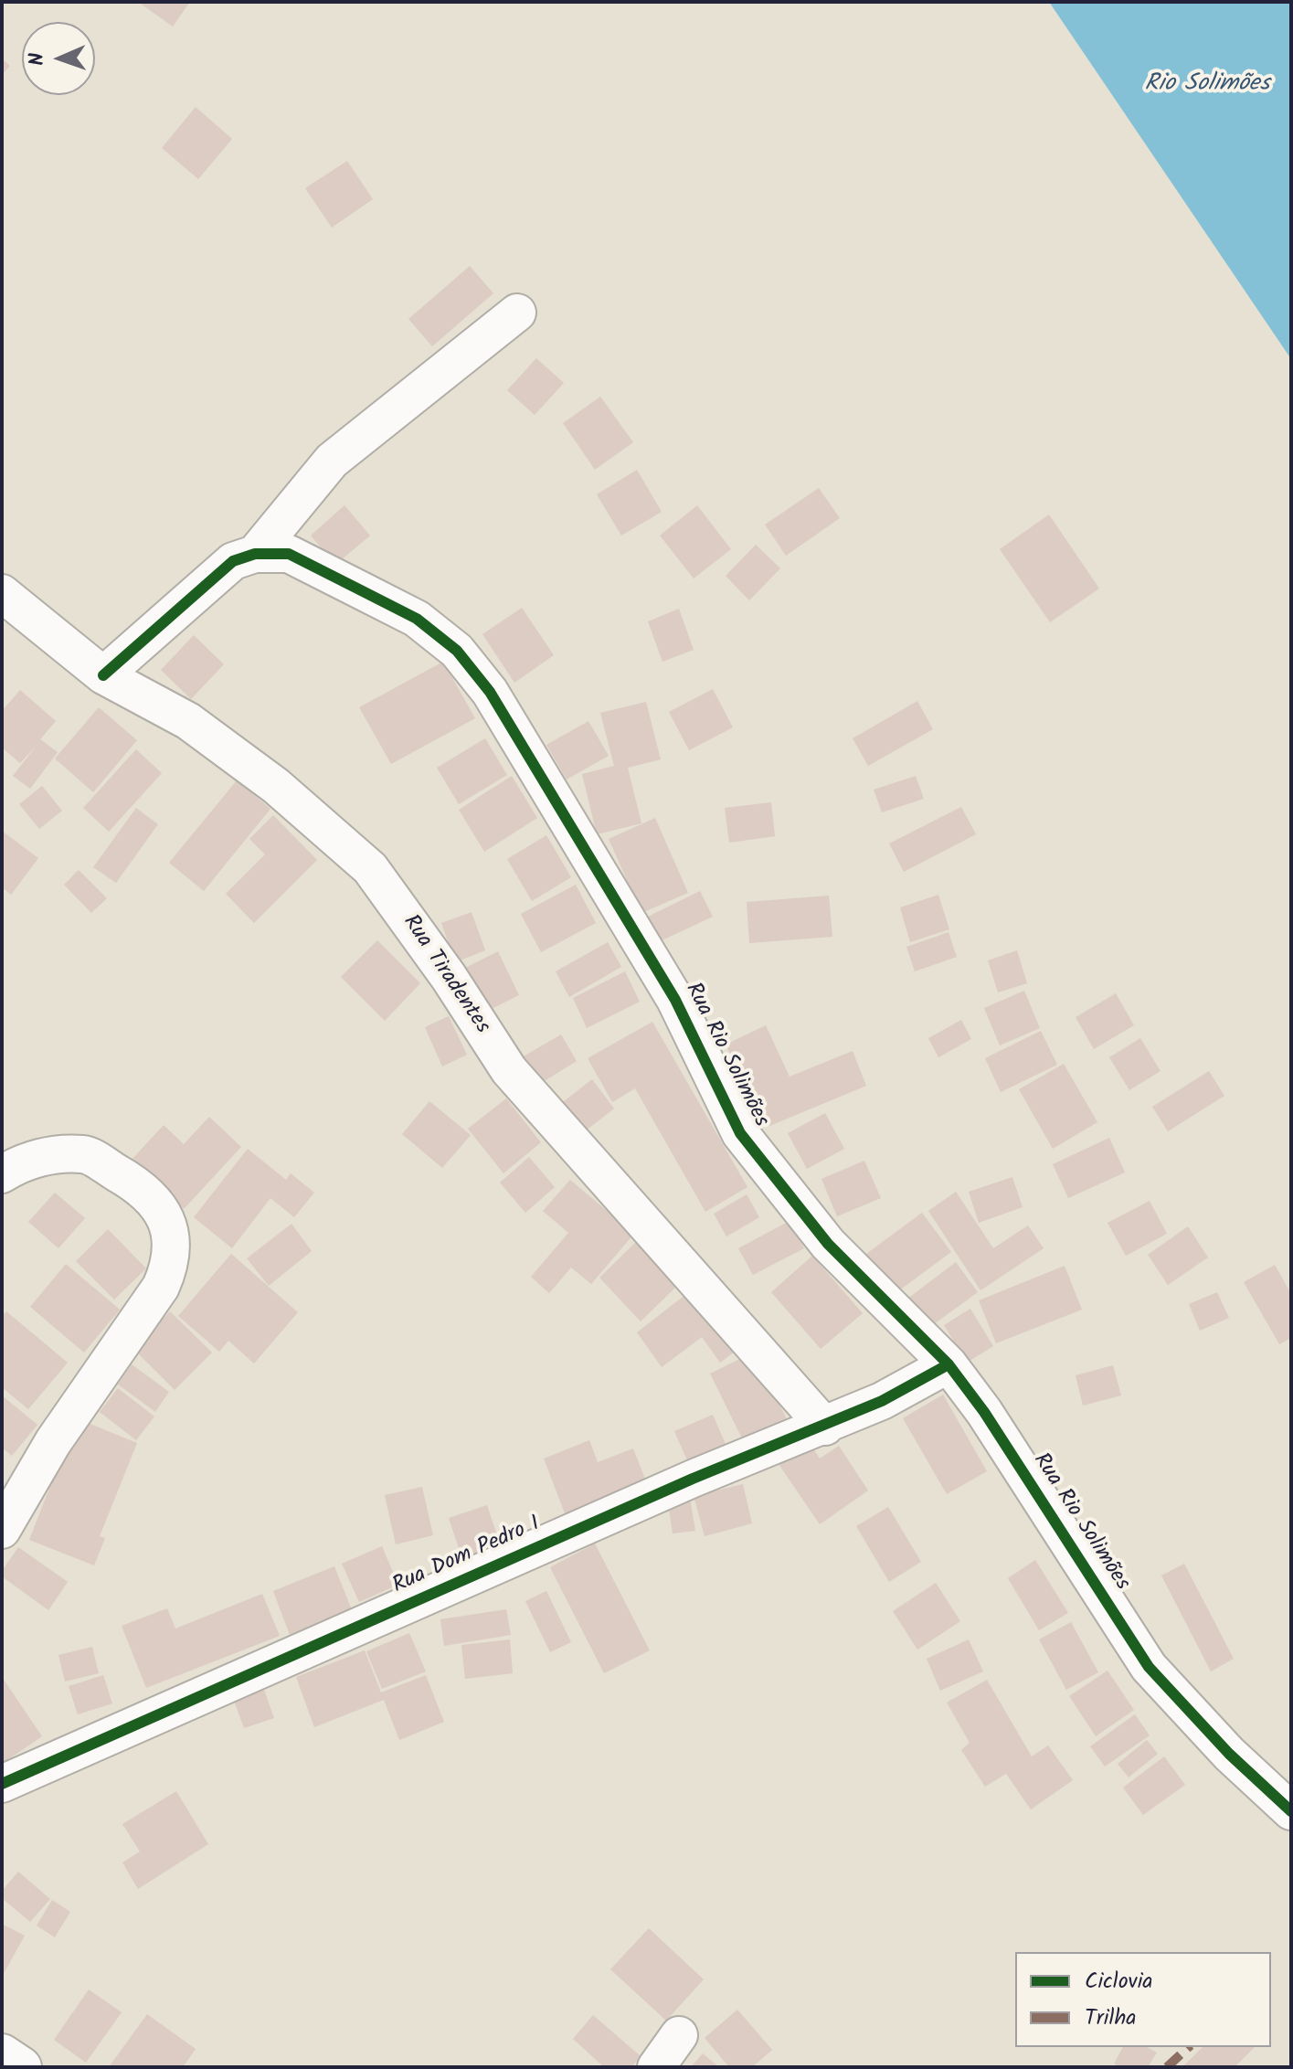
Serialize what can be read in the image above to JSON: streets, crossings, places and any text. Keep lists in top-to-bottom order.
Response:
{
  "streets": {
    "street": ["Rua Tiradentes", "Rua Rio Solimões", "Rua Dom Pedro I"]
  },
  "crossings": [
    ["Rua Tiradentes", "Rua Rio Solimões"],
    ["Rua Tiradentes", "Rua Dom Pedro I"],
    ["Rua Rio Solimões", "Rua Dom Pedro I"]
  ],
  "water": ["Rio Solimões"],
  "legend": ["Ciclovia", "Trilha"],
  "north": "left"
}
